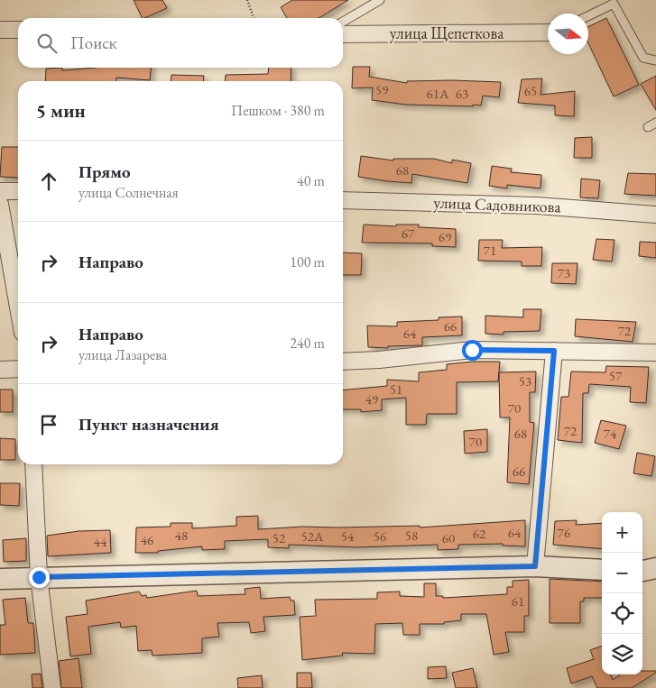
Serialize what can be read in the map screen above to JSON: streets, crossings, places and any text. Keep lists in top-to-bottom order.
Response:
{
  "streets": {
    "street": ["улица Щепеткова", "улица Садовникова"]
  },
  "house_numbers": [
    "59",
    "65",
    "61А",
    "63",
    "68",
    "67",
    "69",
    "71",
    "73",
    "66",
    "72",
    "64",
    "57",
    "53",
    "51",
    "49",
    "70",
    "72",
    "68",
    "74",
    "70",
    "66",
    "64",
    "76",
    "62",
    "48",
    "58",
    "52А",
    "54",
    "56",
    "52",
    "60",
    "46",
    "44",
    "61"
  ],
  "north": "right",
  "page": {
    "search": "Поиск",
    "heading": ["5 мин", "Пешком · 380 m"],
    "list": [
      ["Прямо", "улица Солнечная", "40 m"],
      ["Направо", "100 m"],
      ["Направо", "улица Лазарева", "240 m"],
      "Пункт назначения"
    ],
    "map_buttons": ["+", "−"]
  }
}
